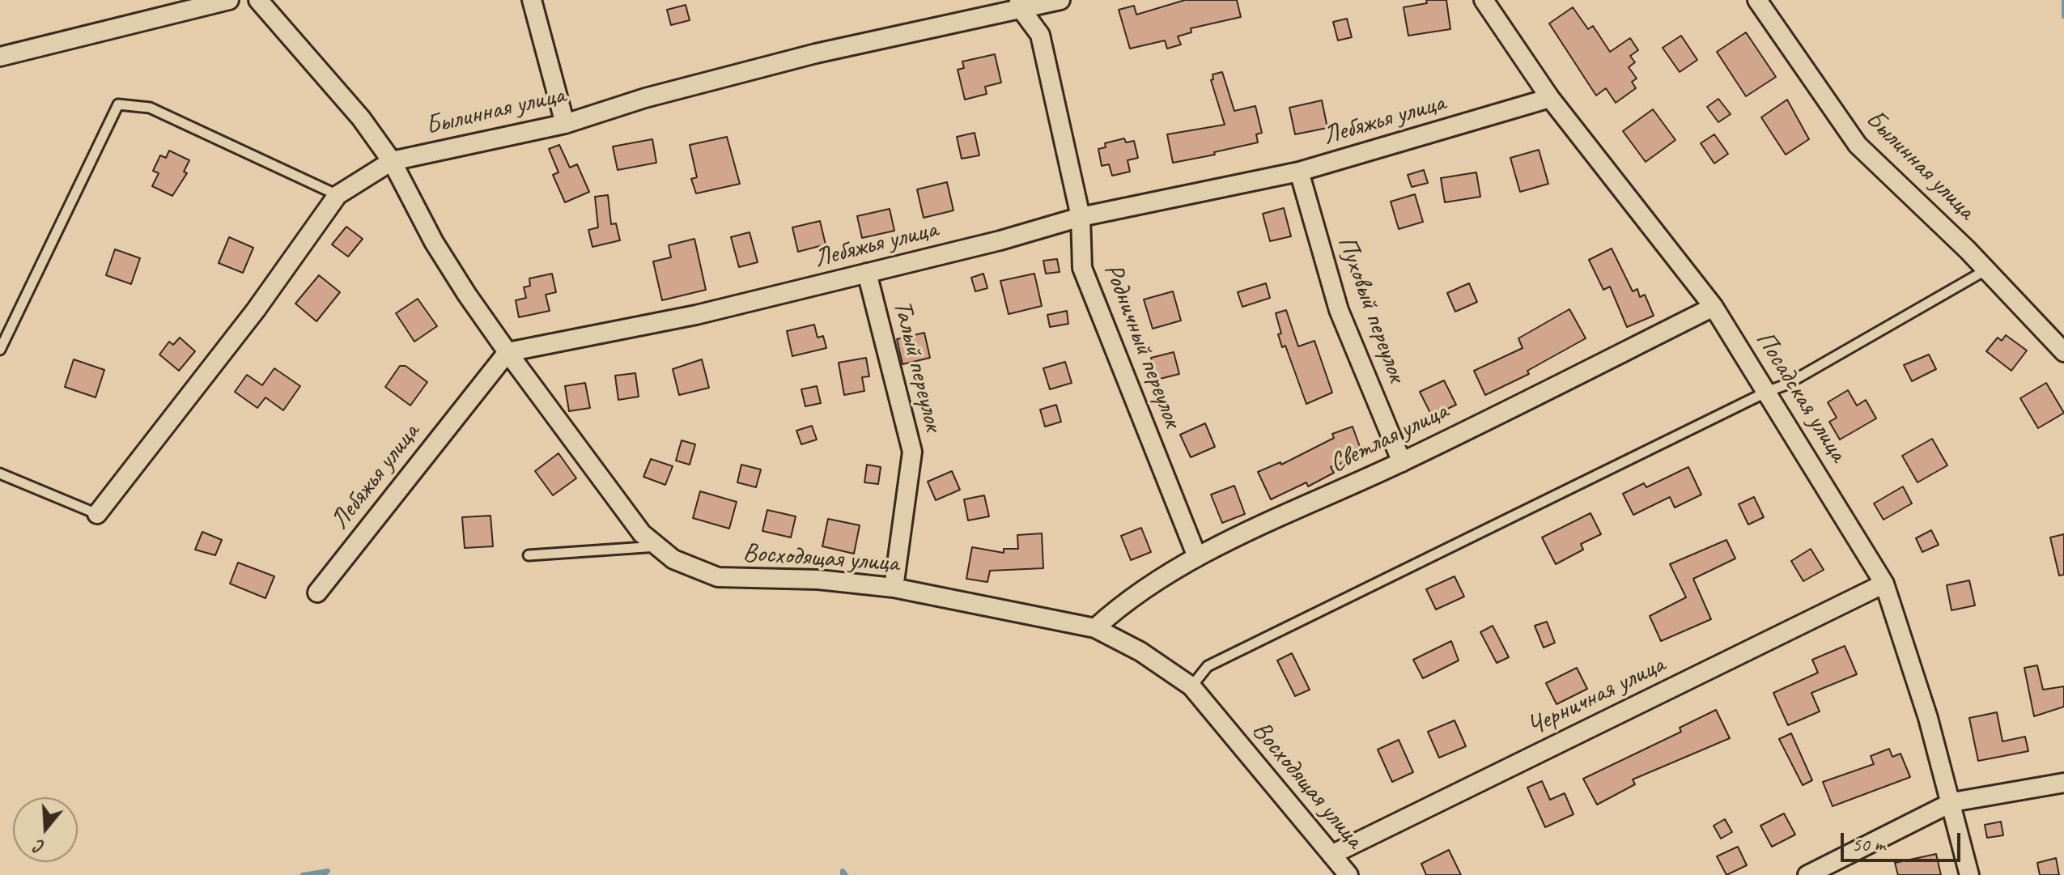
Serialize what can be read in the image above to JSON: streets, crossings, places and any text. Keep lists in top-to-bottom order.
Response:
{
  "streets": {
    "street": [
      "Былинная улица",
      "Лебяжья улица",
      "Пуховый переулок",
      "Родничный переулок",
      "Талый переулок",
      "Посадская улица",
      "Светлая улица",
      "Восходящая улица",
      "Черничная улица"
    ]
  },
  "crossings": [
    ["Былинная улица", "Родничный переулок"],
    ["Былинная улица", "Восходящая улица"],
    ["Лебяжья улица", "Пуховый переулок"],
    ["Лебяжья улица", "Родничный переулок"],
    ["Лебяжья улица", "Талый переулок"],
    ["Лебяжья улица", "Посадская улица"],
    ["Лебяжья улица", "Восходящая улица"],
    ["Пуховый переулок", "Светлая улица"],
    ["Родничный переулок", "Светлая улица"],
    ["Талый переулок", "Восходящая улица"],
    ["Посадская улица", "Светлая улица"],
    ["Посадская улица", "Черничная улица"],
    ["Светлая улица", "Восходящая улица"],
    ["Восходящая улица", "Черничная улица"]
  ],
  "scale_bar": "50 m",
  "north": "bottom"
}
